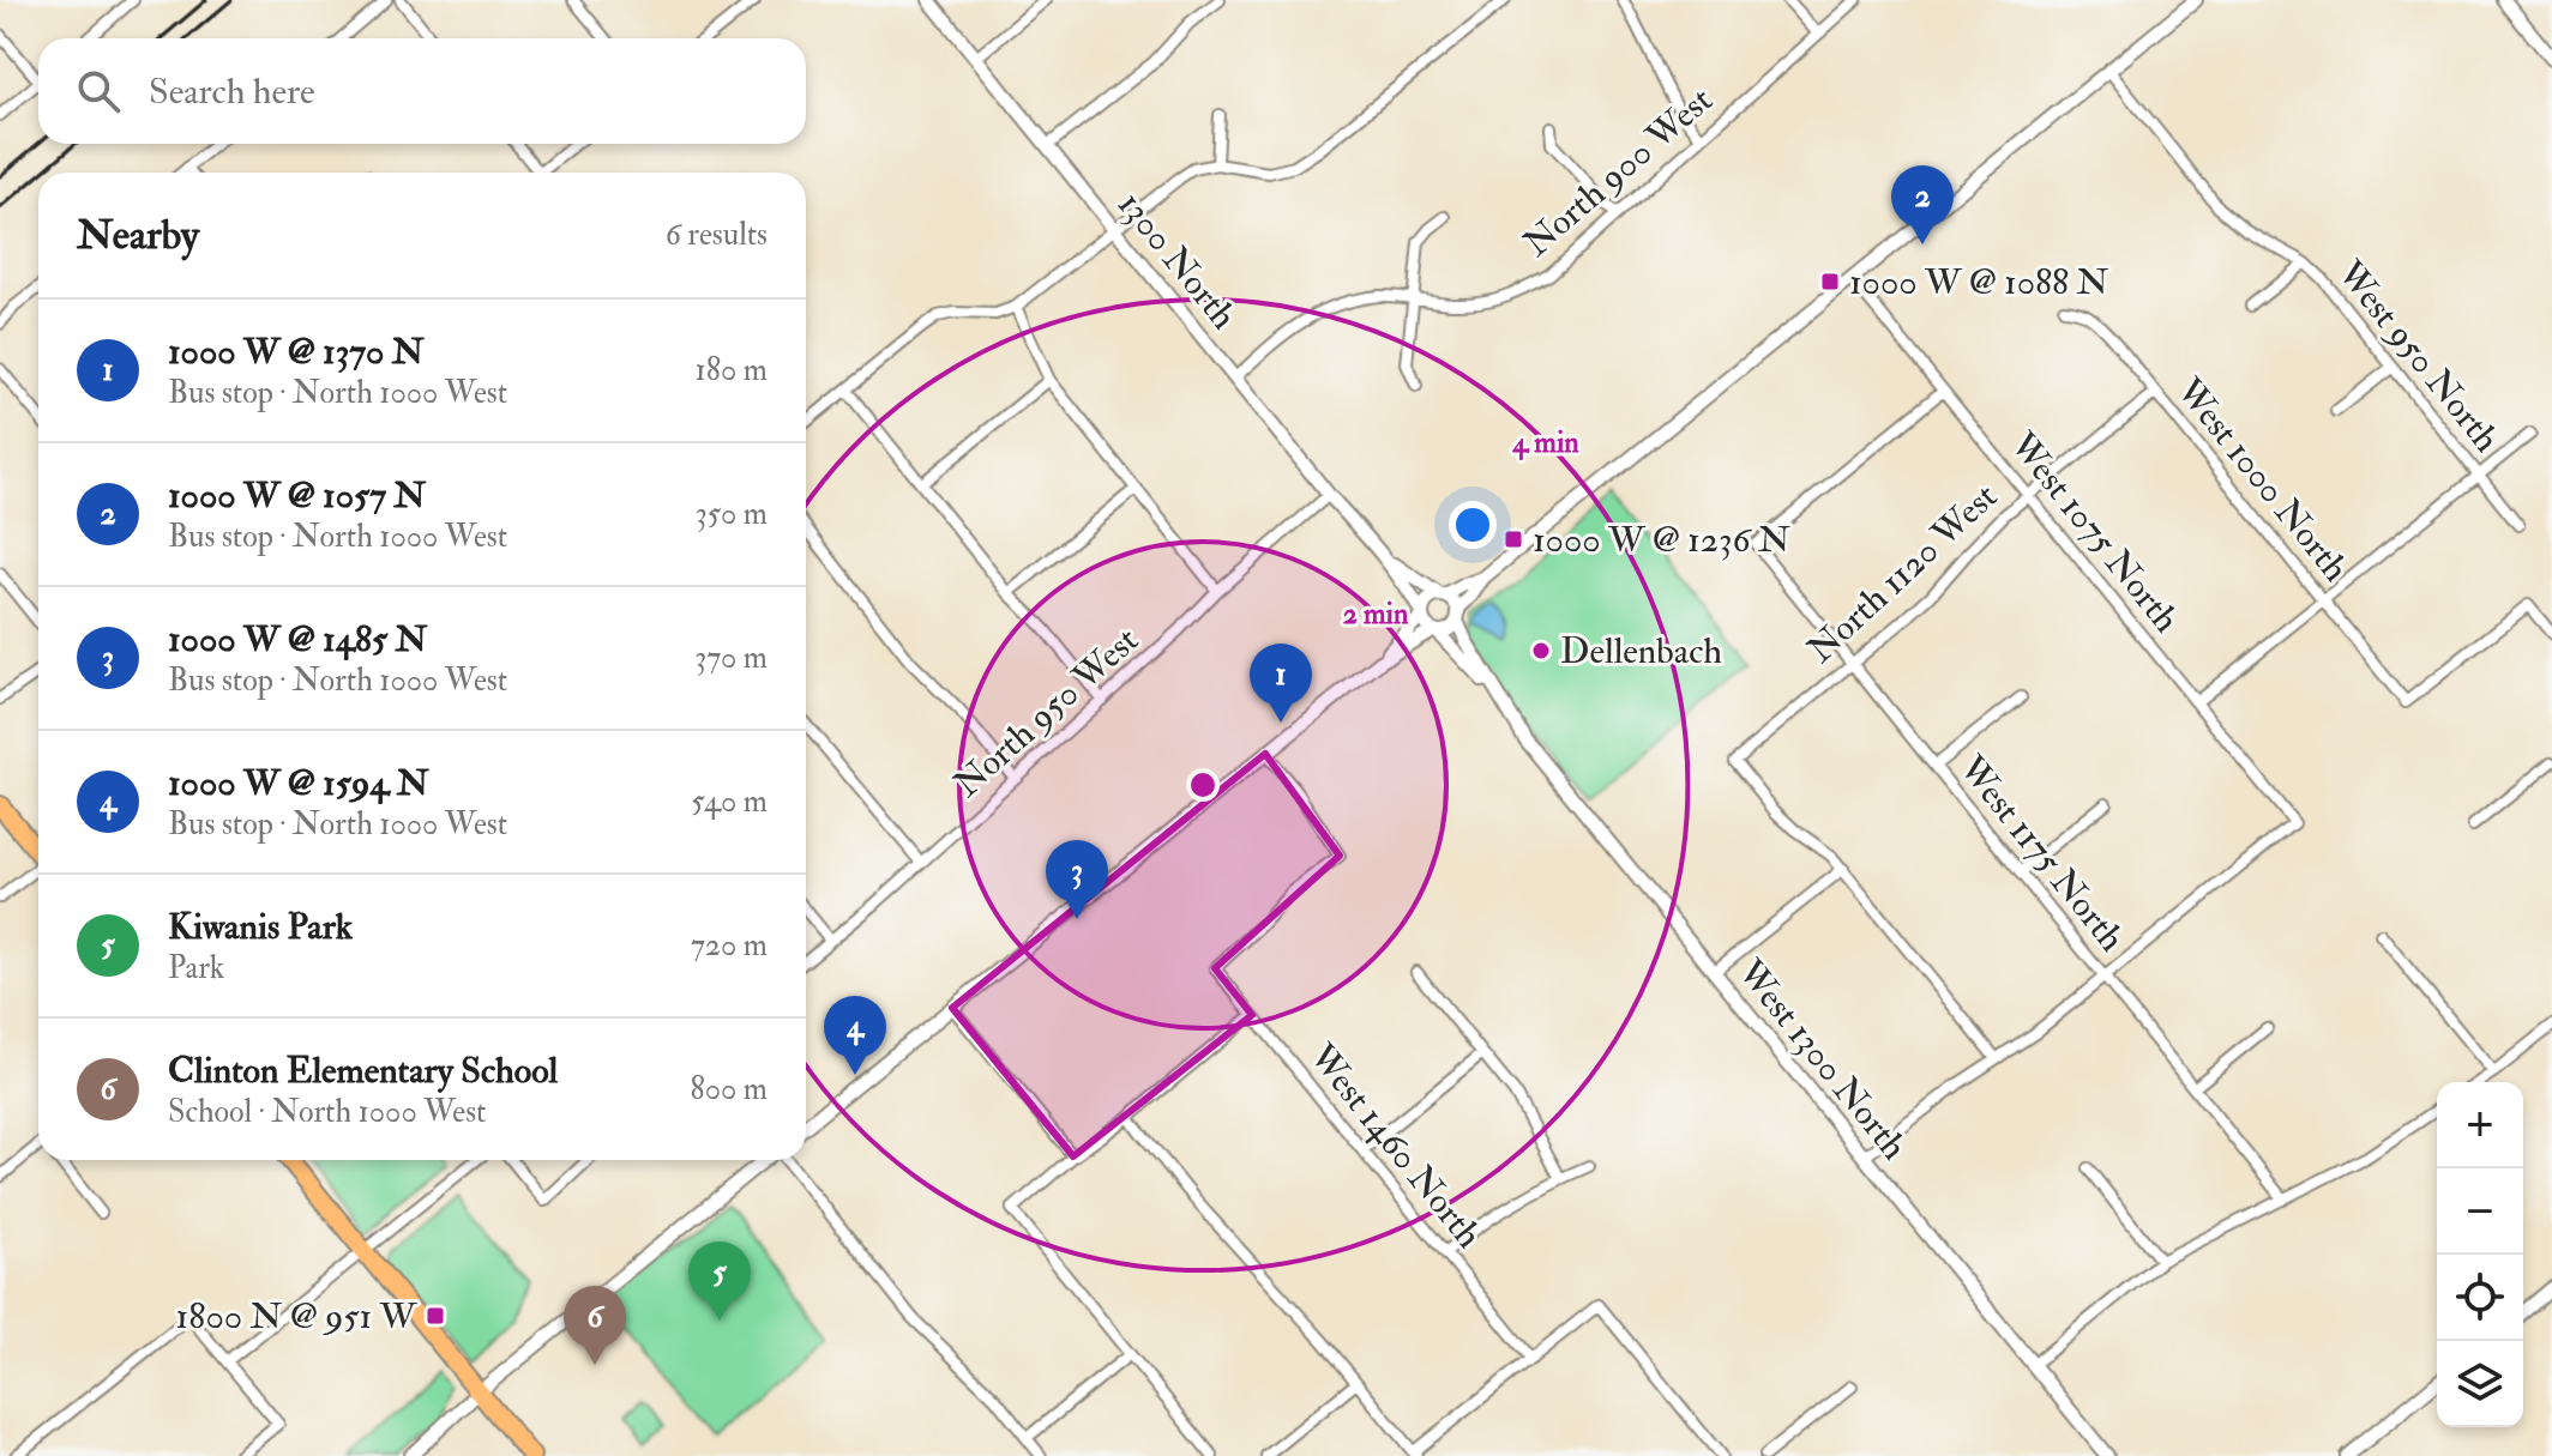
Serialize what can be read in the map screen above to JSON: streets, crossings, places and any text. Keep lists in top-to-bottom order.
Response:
{
  "streets": {
    "street": [
      "North 900 West",
      "1300 North",
      "West 950 North",
      "West 1000 North",
      "West 1075 North",
      "North 1120 West",
      "North 950 West",
      "West 1175 North",
      "West 1300 North",
      "West 1460 North"
    ]
  },
  "crossings": [
    ["North 900 West", "1300 North"],
    ["1300 North", "North 950 West"],
    ["1300 North", "West 1300 North"],
    ["West 1000 North", "North 1120 West"],
    ["West 1075 North", "North 1120 West"],
    ["West 1075 North", "West 1175 North"],
    ["North 1120 West", "West 1175 North"]
  ],
  "places": {
    "transit": ["1000 W @ 1088 N", "1000 W @ 1236 N", "1800 N @ 951 W"],
    "other": ["Dellenbach"]
  },
  "page": {
    "search": "Search here",
    "pins": [
      "2",
      "1",
      "3",
      "4",
      "5",
      "6"
    ],
    "heading": ["Nearby", "6 results"],
    "list": [
      {
        "mark": "1",
        "name": "1000 W @ 1370 N",
        "note": "Bus stop · North 1000 West",
        "value": "180 m"
      },
      {
        "mark": "2",
        "name": "1000 W @ 1057 N",
        "note": "Bus stop · North 1000 West",
        "value": "350 m"
      },
      {
        "mark": "3",
        "name": "1000 W @ 1485 N",
        "note": "Bus stop · North 1000 West",
        "value": "370 m"
      },
      {
        "mark": "4",
        "name": "1000 W @ 1594 N",
        "note": "Bus stop · North 1000 West",
        "value": "540 m"
      },
      {
        "mark": "5",
        "name": "Kiwanis Park",
        "note": "Park",
        "value": "720 m"
      },
      {
        "mark": "6",
        "name": "Clinton Elementary School",
        "note": "School · North 1000 West",
        "value": "800 m"
      }
    ],
    "map_buttons": ["+", "−"]
  },
  "rings": ["4 min", "2 min"]
}
